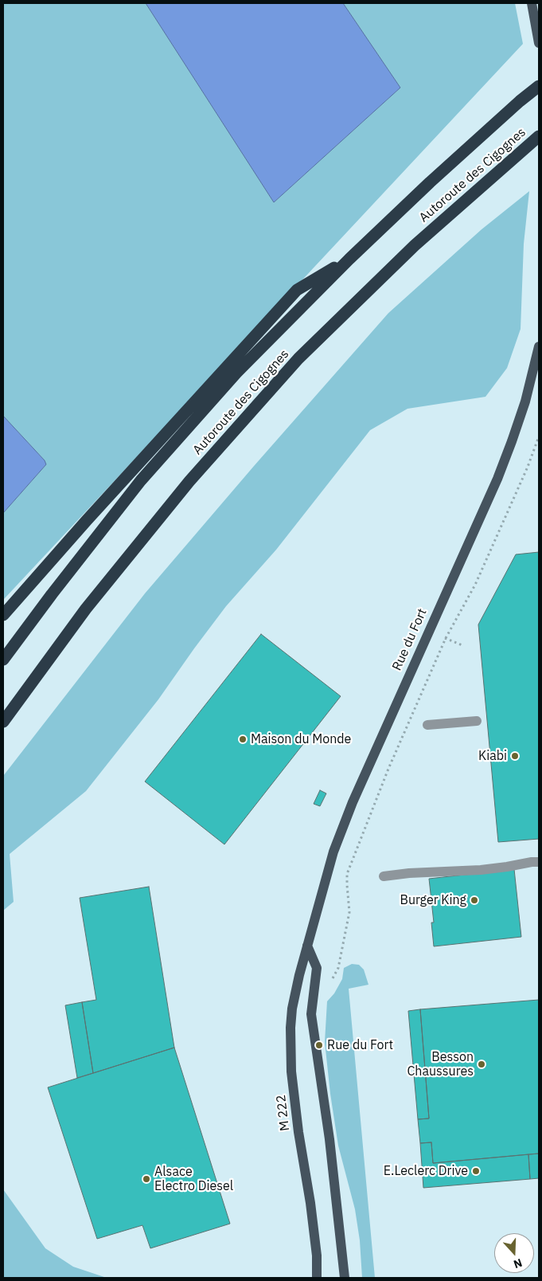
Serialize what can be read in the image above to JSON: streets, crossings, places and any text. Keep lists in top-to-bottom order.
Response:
{
  "streets": {
    "highway": ["Autoroute des Cigognes"],
    "main road": ["Rue du Fort", "M 222"]
  },
  "crossings": [
    ["Rue du Fort", "M 222"]
  ],
  "places": [
    "Maison du Monde",
    "Kiabi",
    "Burger King",
    "Rue du Fort",
    "Besson Chaussures",
    "E.Leclerc Drive",
    "Alsace Electro Diesel"
  ],
  "north": "bottom"
}
